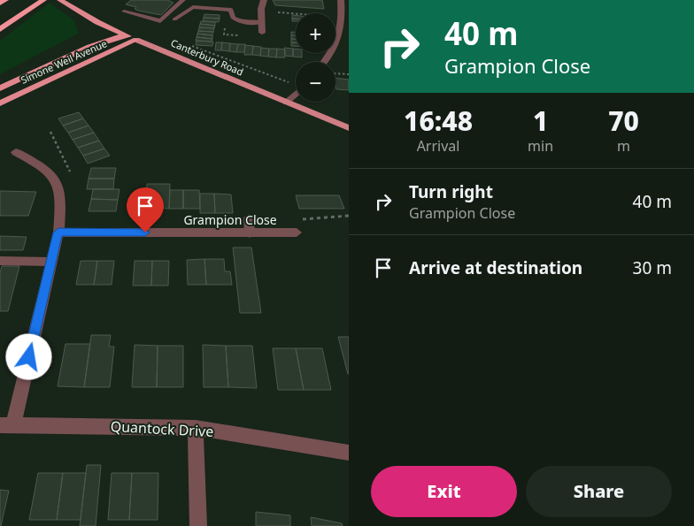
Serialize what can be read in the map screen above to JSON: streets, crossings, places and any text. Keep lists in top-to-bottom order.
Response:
{
  "streets": {
    "highway": ["Canterbury Road", "Simone Weil Avenue"],
    "street": ["Grampion Close", "Quantock Drive"]
  },
  "crossings": [
    ["Canterbury Road", "Simone Weil Avenue"]
  ],
  "page": {
    "turn": ["40 m", "Grampion Close"],
    "map_buttons": ["+", "−"],
    "eta": [
      "16:48",
      "Arrival",
      "1",
      "min",
      "70",
      "m"
    ],
    "list": [
      {
        "name": "Turn right",
        "note": "Grampion Close",
        "value": "40 m"
      },
      {
        "name": "Arrive at destination",
        "value": "30 m"
      }
    ],
    "buttons": ["Exit", "Share"]
  }
}
